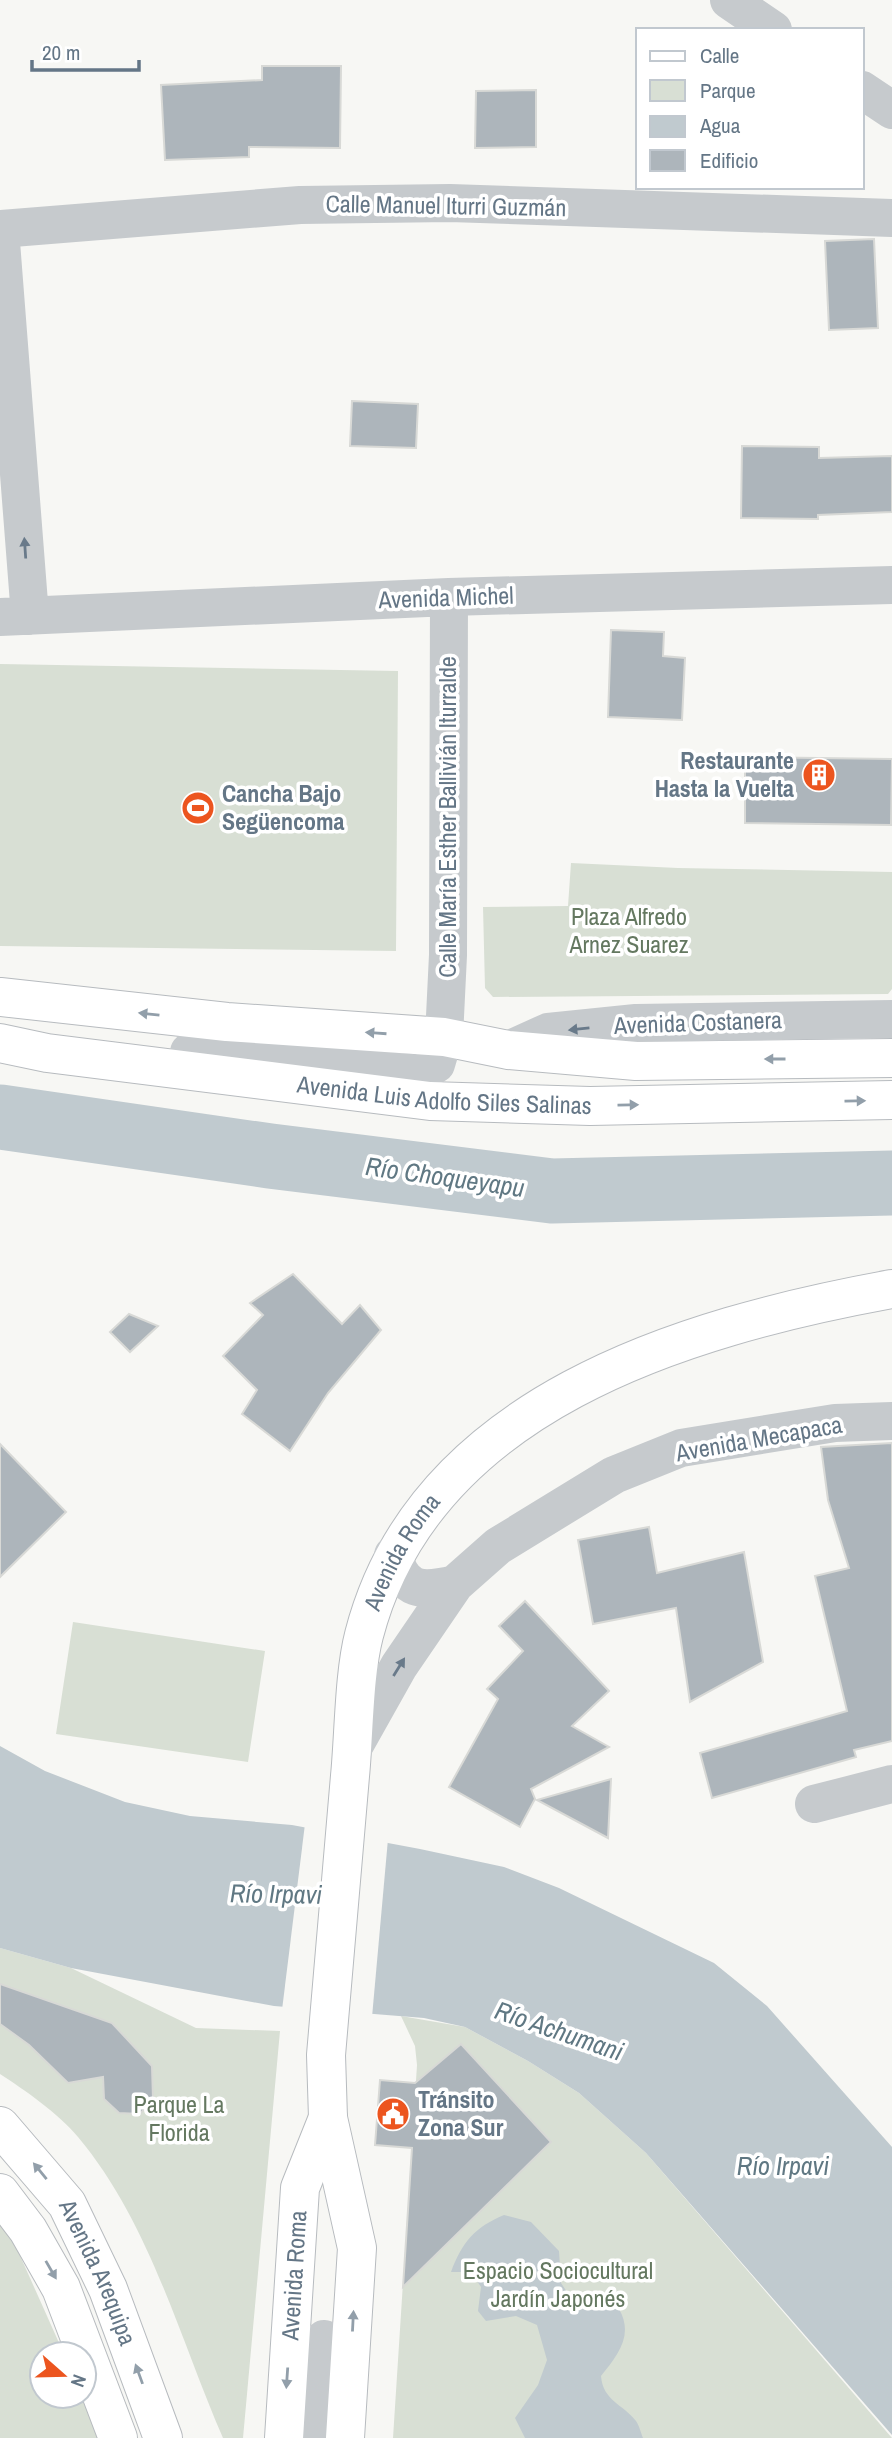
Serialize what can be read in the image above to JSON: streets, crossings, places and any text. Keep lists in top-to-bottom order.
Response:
{
  "streets": {
    "main road": ["Avenida Luis Adolfo Siles Salinas", "Avenida Roma", "Avenida Arequipa"],
    "street": [
      "Calle Manuel Iturri Guzmán",
      "Avenida Michel",
      "Calle María Esther Ballivián Iturralde",
      "Avenida Costanera",
      "Avenida Mecapaca"
    ]
  },
  "crossings": [
    ["Avenida Michel", "Calle María Esther Ballivián Iturralde"],
    ["Calle María Esther Ballivián Iturralde", "Avenida Luis Adolfo Siles Salinas"],
    ["Avenida Costanera", "Avenida Luis Adolfo Siles Salinas"],
    ["Avenida Mecapaca", "Avenida Roma"]
  ],
  "one_way": ["Avenida Costanera"],
  "water": ["Río Choqueyapu", "Río Irpavi", "Río Achumani"],
  "parks": ["Plaza Alfredo Arnez Suarez", "Parque La Florida", "Espacio Sociocultural Jardín Japonés"],
  "places": {
    "building": ["Restaurante Hasta la Vuelta"],
    "sports": ["Cancha Bajo Següencoma"],
    "public building": ["Tránsito Zona Sur"]
  },
  "legend": [
    "Calle",
    "Parque",
    "Agua",
    "Edificio"
  ],
  "scale_bar": "20 m",
  "north": "right"
}
